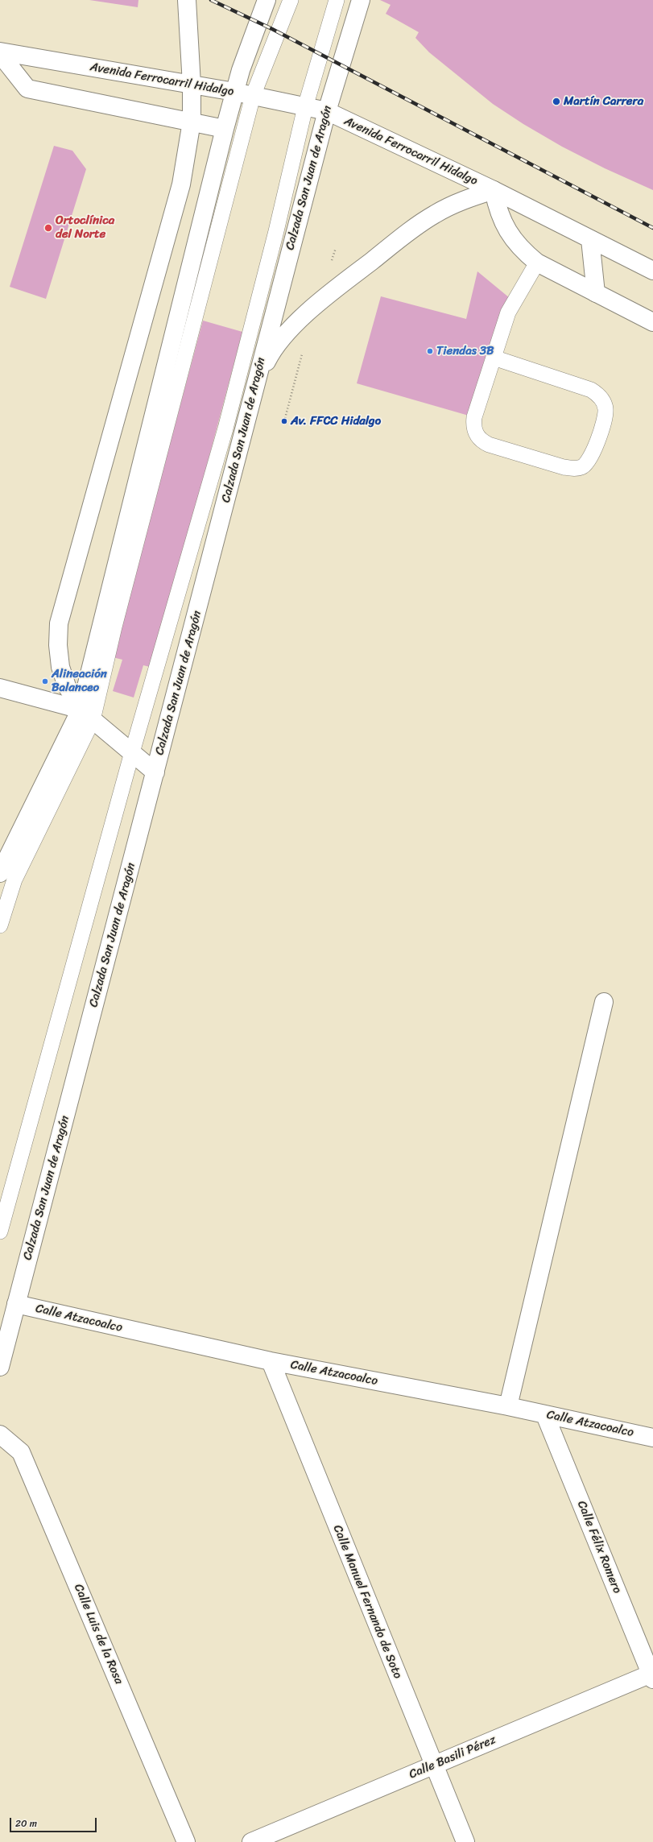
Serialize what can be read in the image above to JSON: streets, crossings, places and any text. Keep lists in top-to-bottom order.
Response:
{
  "streets": {
    "main road": [
      "Avenida Ferrocarril Hidalgo",
      "Calzada San Juan de Aragón",
      "Calle Atzacoalco",
      "Calle Félix Romero",
      "Calle Manuel Fernando de Soto",
      "Calle Luis de la Rosa",
      "Calle Basili Pérez"
    ]
  },
  "crossings": [
    ["Avenida Ferrocarril Hidalgo", "Calzada San Juan de Aragón"],
    ["Calzada San Juan de Aragón", "Calle Atzacoalco"],
    ["Calle Atzacoalco", "Calle Félix Romero"],
    ["Calle Atzacoalco", "Calle Manuel Fernando de Soto"],
    ["Calle Félix Romero", "Calle Basili Pérez"],
    ["Calle Manuel Fernando de Soto", "Calle Basili Pérez"]
  ],
  "places": [
    "Martín Carrera",
    "Ortoclínica del Norte",
    "Tiendas 3B",
    "Av. FFCC Hidalgo",
    "Alineación Balanceo"
  ],
  "scale_bar": "20 m"
}
